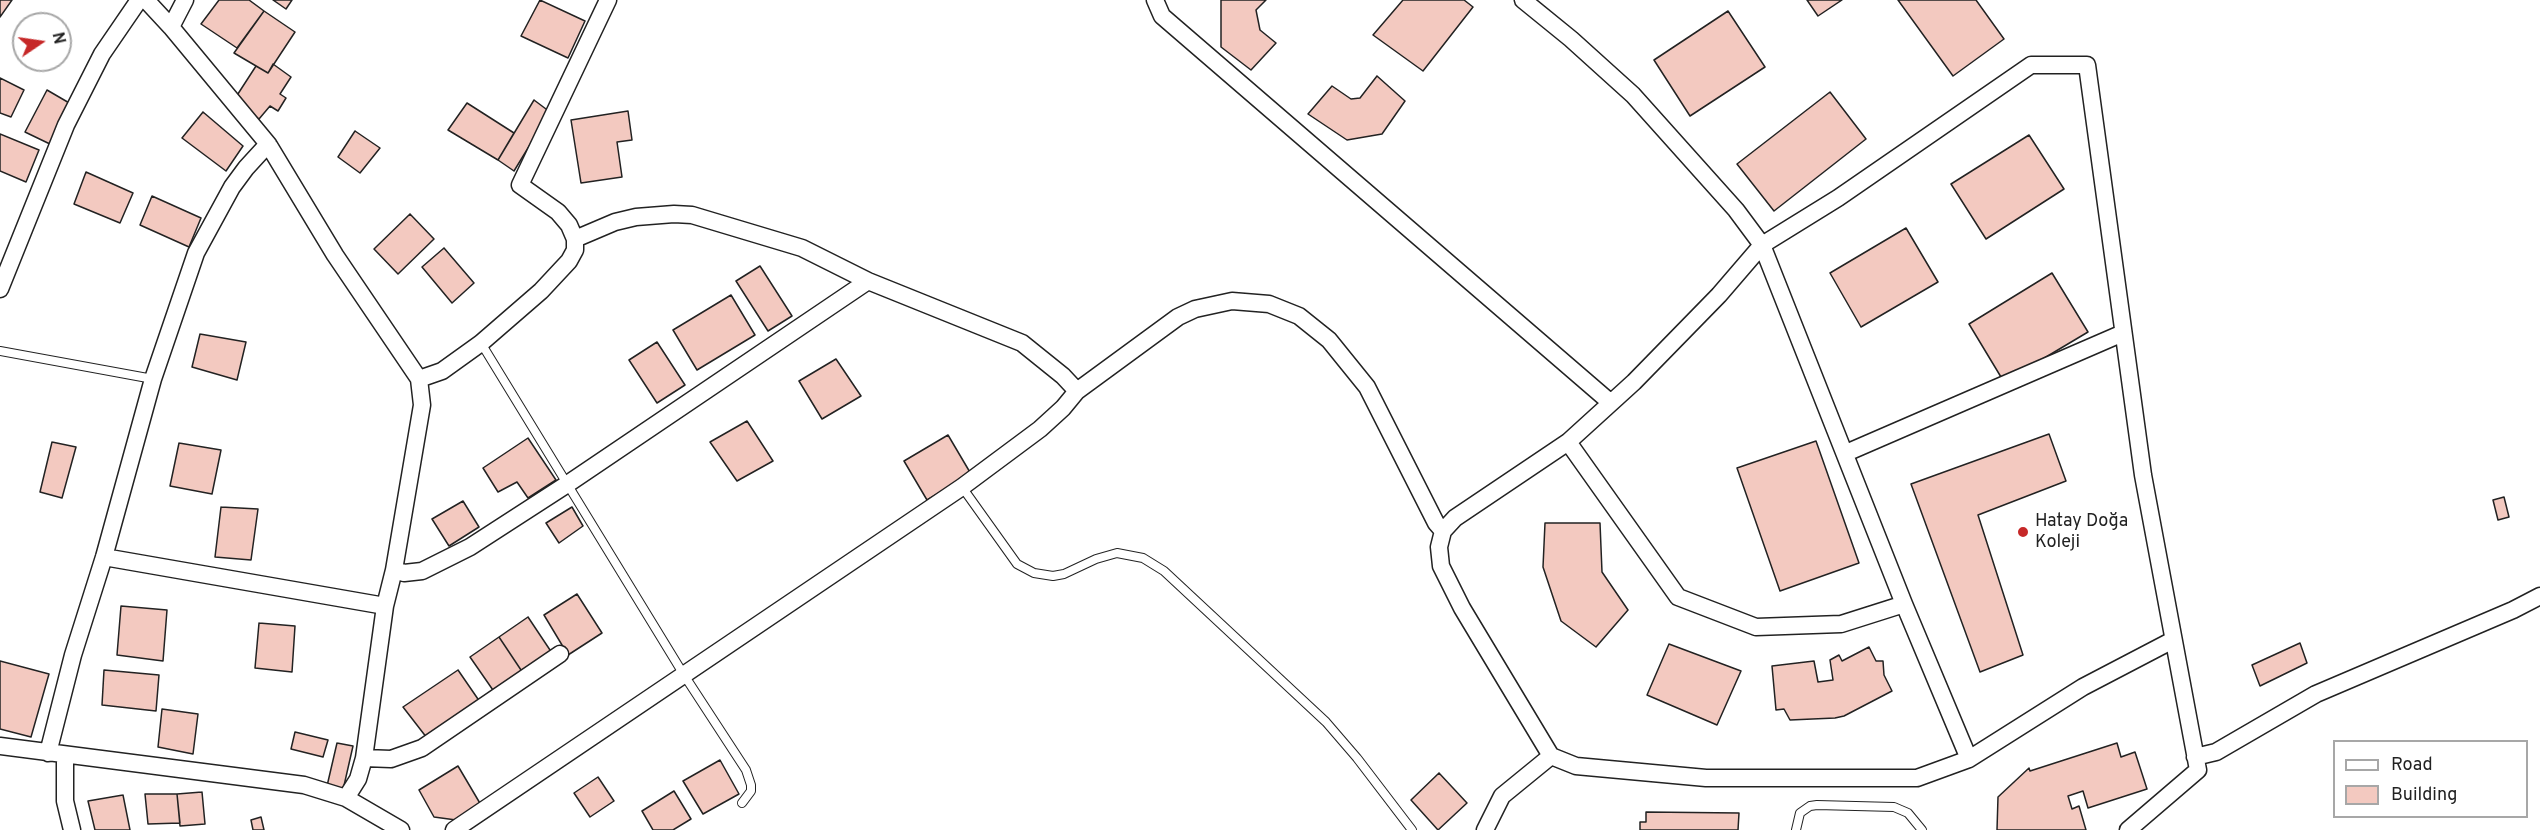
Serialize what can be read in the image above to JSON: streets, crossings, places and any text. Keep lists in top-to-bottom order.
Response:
{
  "places": ["Hatay Doğa Koleji"],
  "legend": ["Road", "Building"],
  "north": "right"
}
